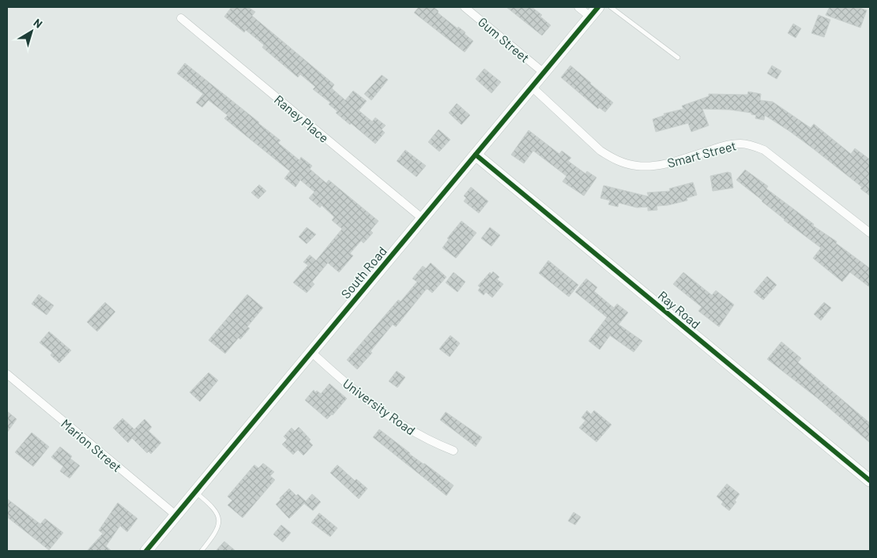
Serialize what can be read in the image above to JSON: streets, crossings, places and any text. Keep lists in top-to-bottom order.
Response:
{
  "streets": {
    "street": [
      "Gum Street",
      "Raney Place",
      "Smart Street",
      "South Road",
      "Ray Road",
      "University Road",
      "Marion Street"
    ]
  },
  "crossings": [
    ["Gum Street", "South Road"],
    ["Raney Place", "South Road"],
    ["Smart Street", "South Road"],
    ["South Road", "Ray Road"],
    ["South Road", "University Road"],
    ["South Road", "Marion Street"]
  ],
  "north": "top right"
}
